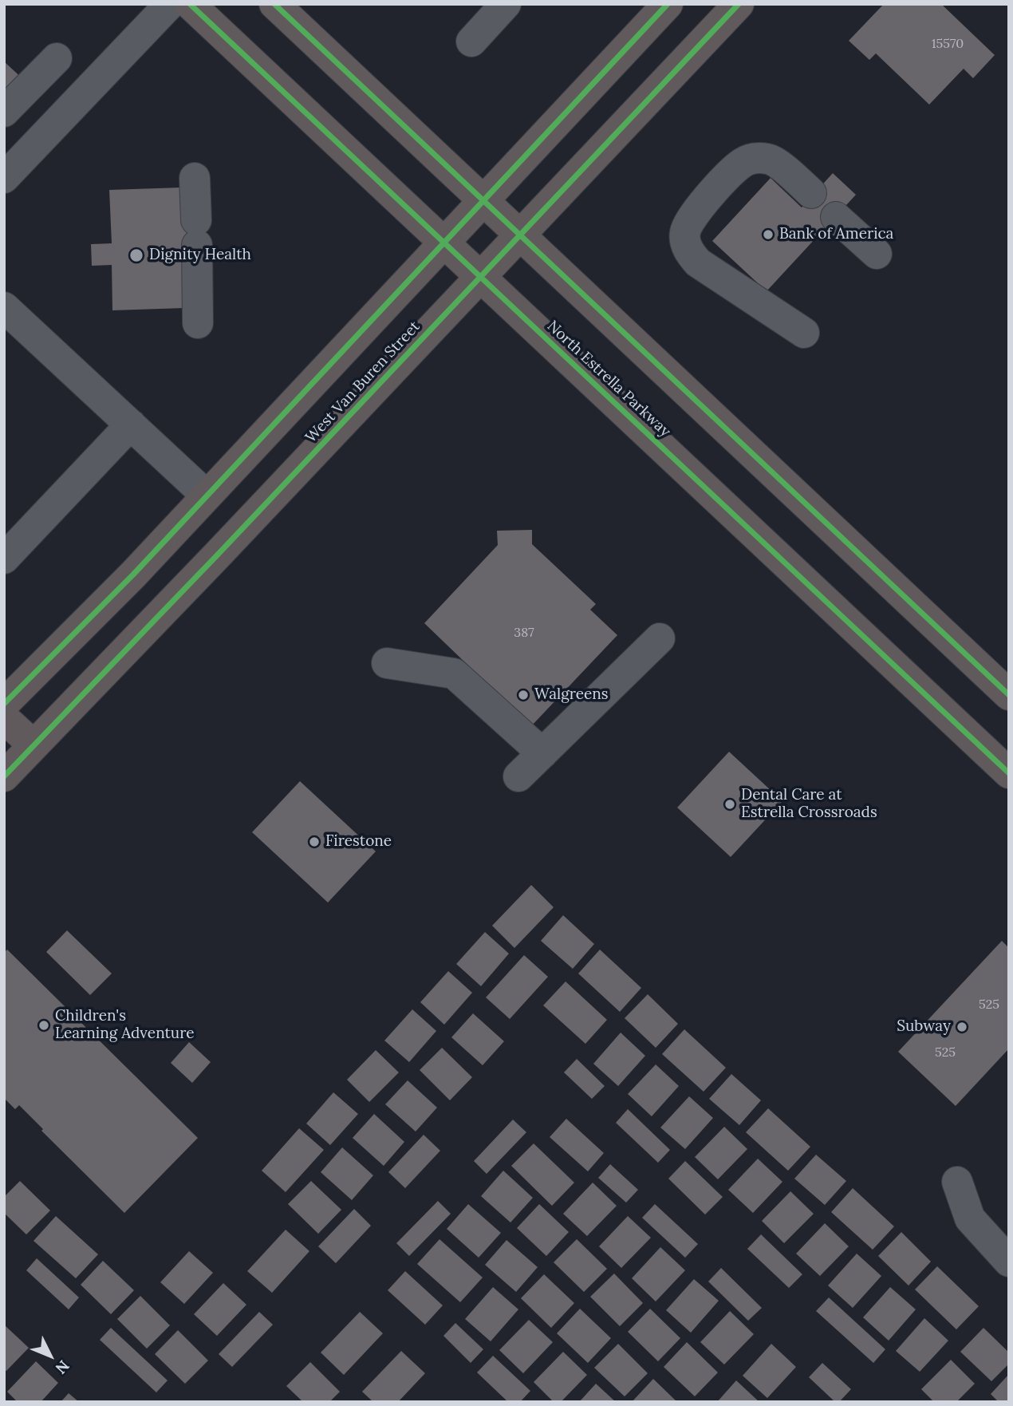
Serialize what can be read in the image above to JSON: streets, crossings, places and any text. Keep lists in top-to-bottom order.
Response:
{
  "streets": {
    "main road": ["North Estrella Parkway", "West Van Buren Street"]
  },
  "crossings": [
    ["North Estrella Parkway", "West Van Buren Street"]
  ],
  "places": [
    "Bank of America",
    "Dignity Health",
    "Walgreens",
    "Dental Care at Estrella Crossroads",
    "Firestone",
    "Children's Learning Adventure",
    "Subway"
  ],
  "house_numbers": [
    "15570",
    "387",
    "525",
    "525"
  ],
  "north": "bottom right"
}
